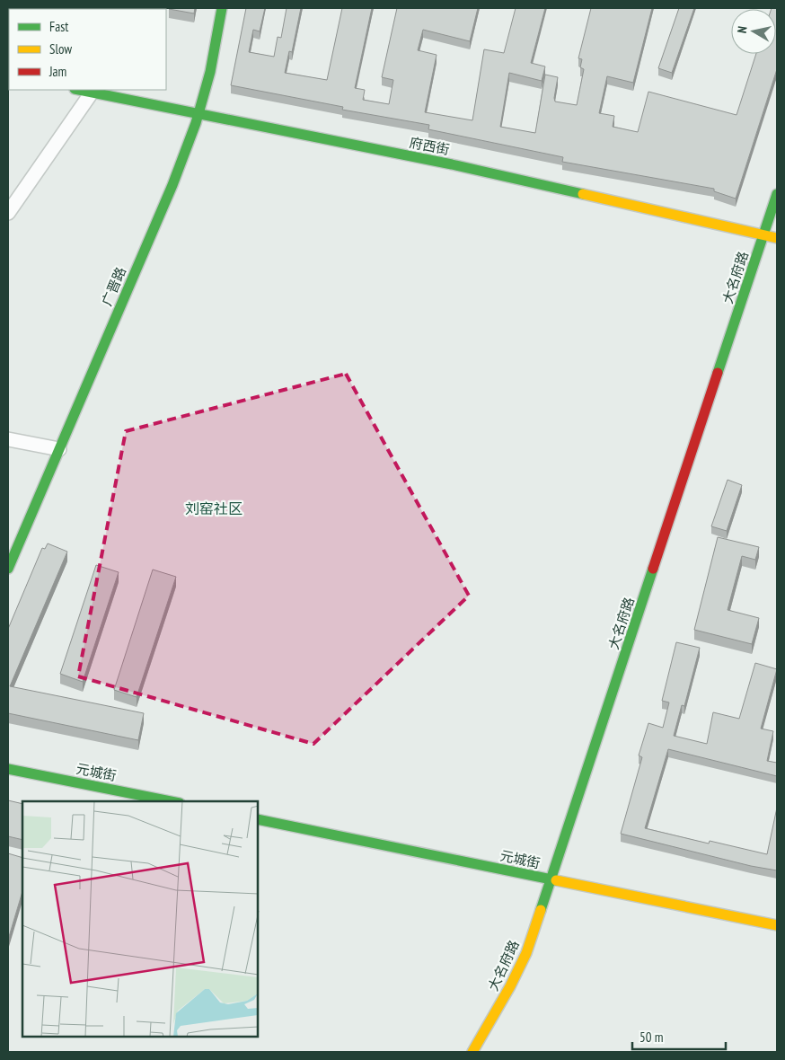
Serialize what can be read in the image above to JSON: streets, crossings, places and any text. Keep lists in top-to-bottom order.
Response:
{
  "streets": {
    "street": [
      "府西街",
      "大名府路",
      "广晋路",
      "元城街"
    ]
  },
  "crossings": [
    ["府西街", "大名府路"],
    ["府西街", "广晋路"],
    ["大名府路", "元城街"]
  ],
  "districts": ["刘窑社区"],
  "legend": ["Fast", "Slow", "Jam"],
  "scale_bar": "50 m",
  "north": "left"
}
